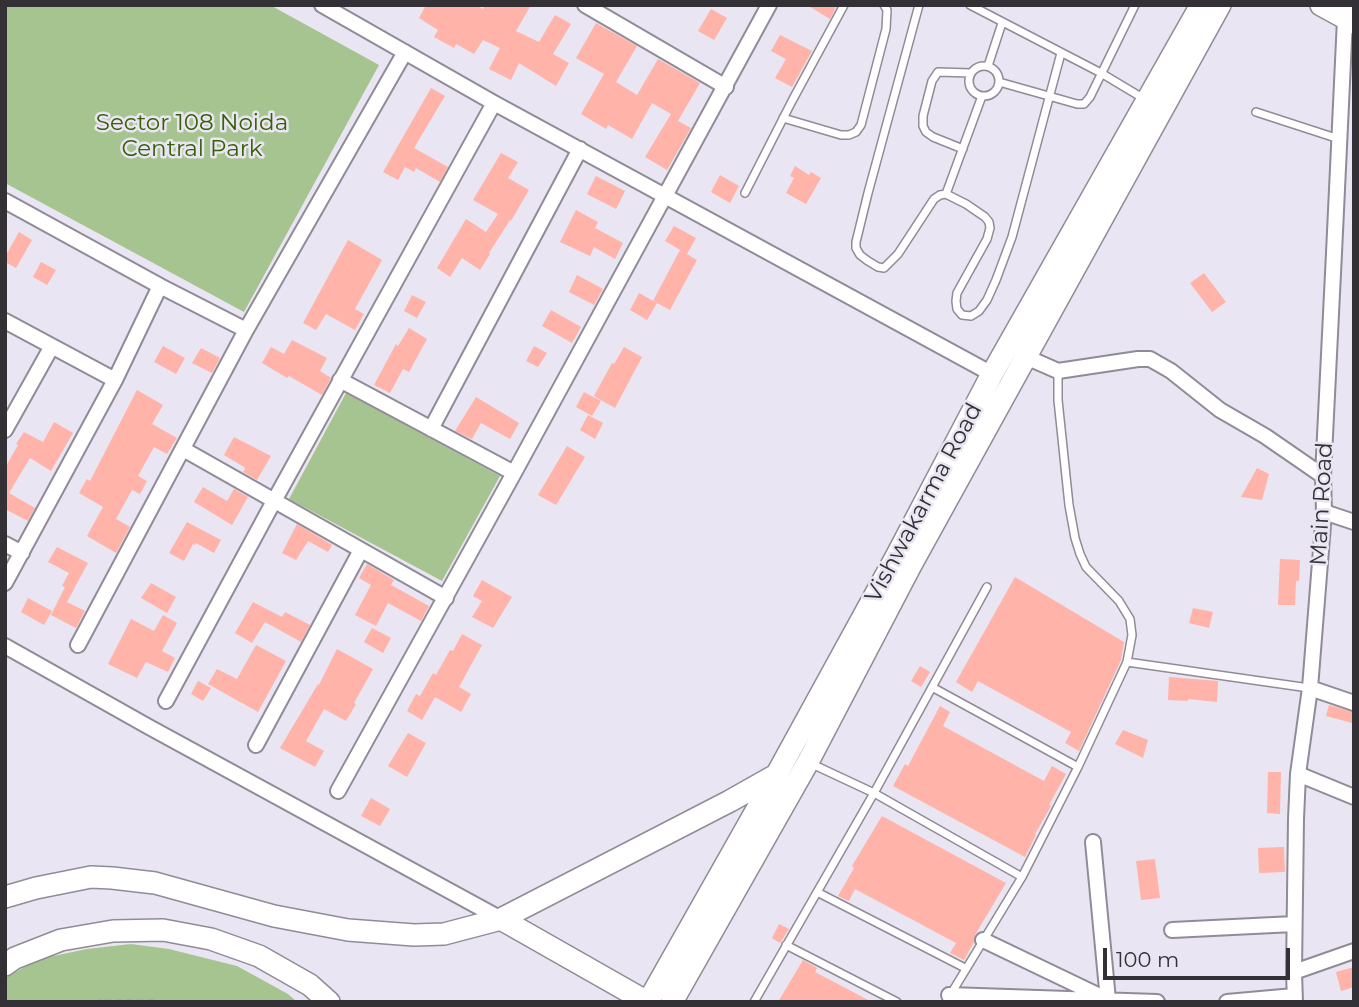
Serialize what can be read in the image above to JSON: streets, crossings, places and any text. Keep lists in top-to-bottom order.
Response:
{
  "streets": {
    "main road": ["Vishwakarma Road"],
    "street": ["Main Road"]
  },
  "parks": ["Sector 108 Noida Central Park"],
  "scale_bar": "100 m"
}
